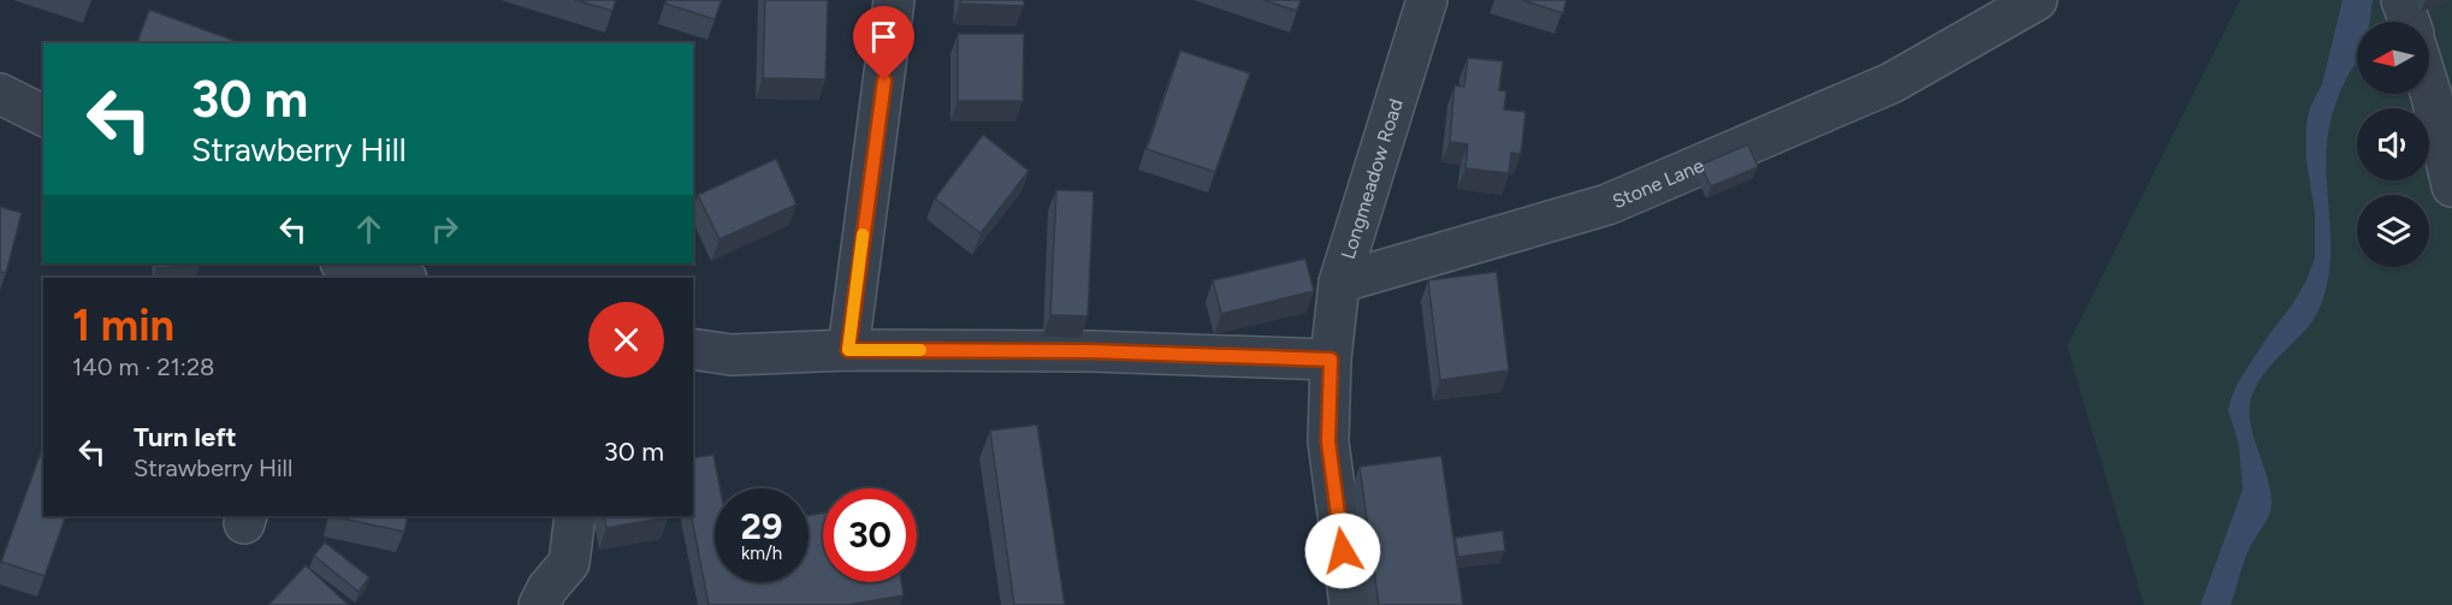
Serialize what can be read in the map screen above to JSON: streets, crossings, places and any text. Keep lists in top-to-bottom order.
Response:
{
  "streets": {
    "street": ["Longmeadow Road", "Stone Lane"]
  },
  "crossings": [
    ["Longmeadow Road", "Stone Lane"]
  ],
  "north": "left",
  "page": {
    "turn": ["30 m", "Strawberry Hill"],
    "heading": ["1 min", "140 m · 21:28"],
    "list": [
      {
        "name": "Turn left",
        "note": "Strawberry Hill",
        "value": "30 m"
      }
    ],
    "speed": "29 km/h",
    "limit": "30"
  }
}
